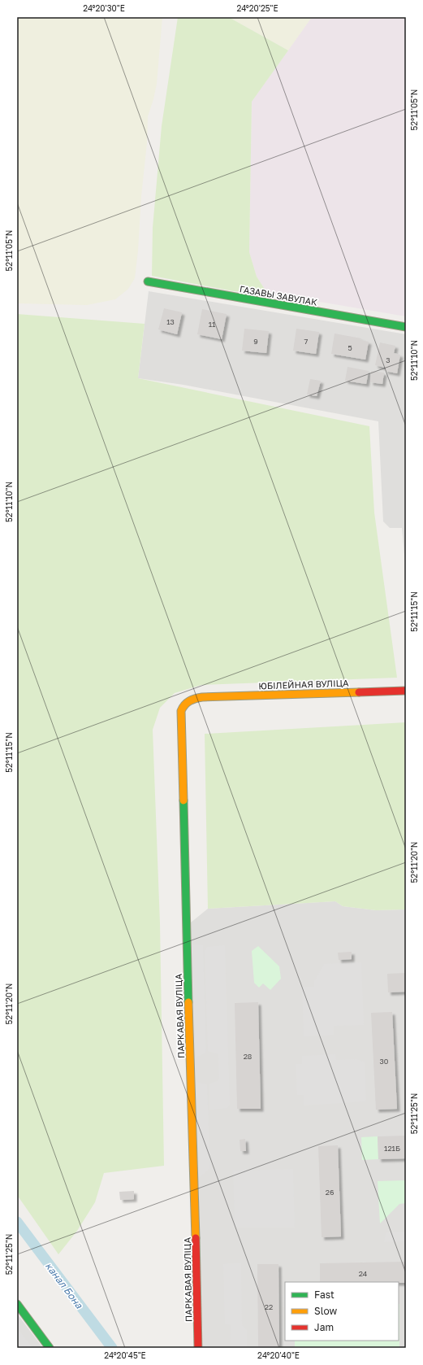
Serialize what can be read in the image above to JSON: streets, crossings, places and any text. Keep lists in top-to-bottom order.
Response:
{
  "streets": {
    "street": ["ГАЗАВЫ ЗАВУЛАК", "ЮБІЛЕЙНАЯ ВУЛІЦА", "ПАРКАВАЯ ВУЛІЦА"]
  },
  "crossings": [
    ["ЮБІЛЕЙНАЯ ВУЛІЦА", "ПАРКАВАЯ ВУЛІЦА"]
  ],
  "water": ["канал Бона"],
  "house_numbers": [
    "13",
    "11",
    "9",
    "7",
    "5",
    "3",
    "28",
    "30",
    "121Б",
    "26",
    "24",
    "22"
  ],
  "legend": ["Fast", "Slow", "Jam"],
  "coordinates": [
    "24°20'30\"E",
    "24°20'25\"E",
    "52°11'05\"N",
    "52°11'10\"N",
    "52°11'15\"N",
    "52°11'20\"N",
    "52°11'25\"N",
    "24°20'45\"E",
    "24°20'40\"E"
  ]
}
